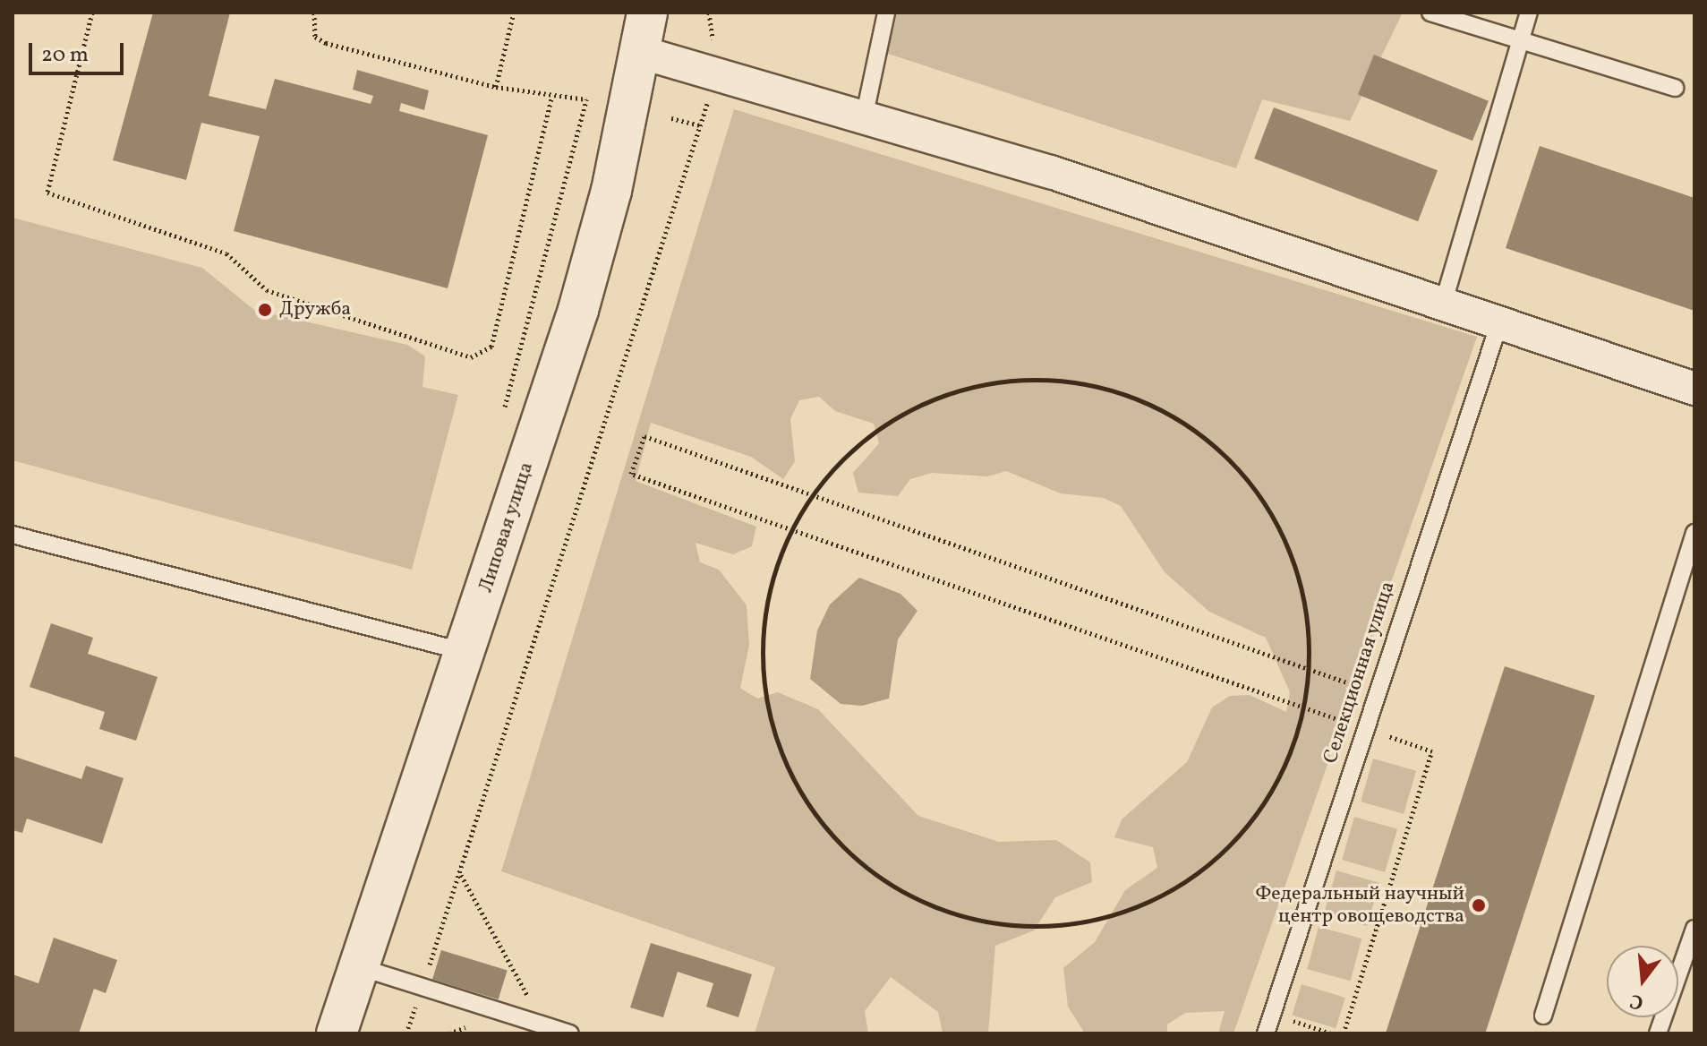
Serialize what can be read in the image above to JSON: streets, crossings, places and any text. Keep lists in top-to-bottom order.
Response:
{
  "streets": {
    "street": ["Липовая улица"],
    "lane": ["Селекционная улица"]
  },
  "places": ["Дружба", "Федеральный научный центр овощеводства"],
  "scale_bar": "20 m",
  "north": "bottom"
}
